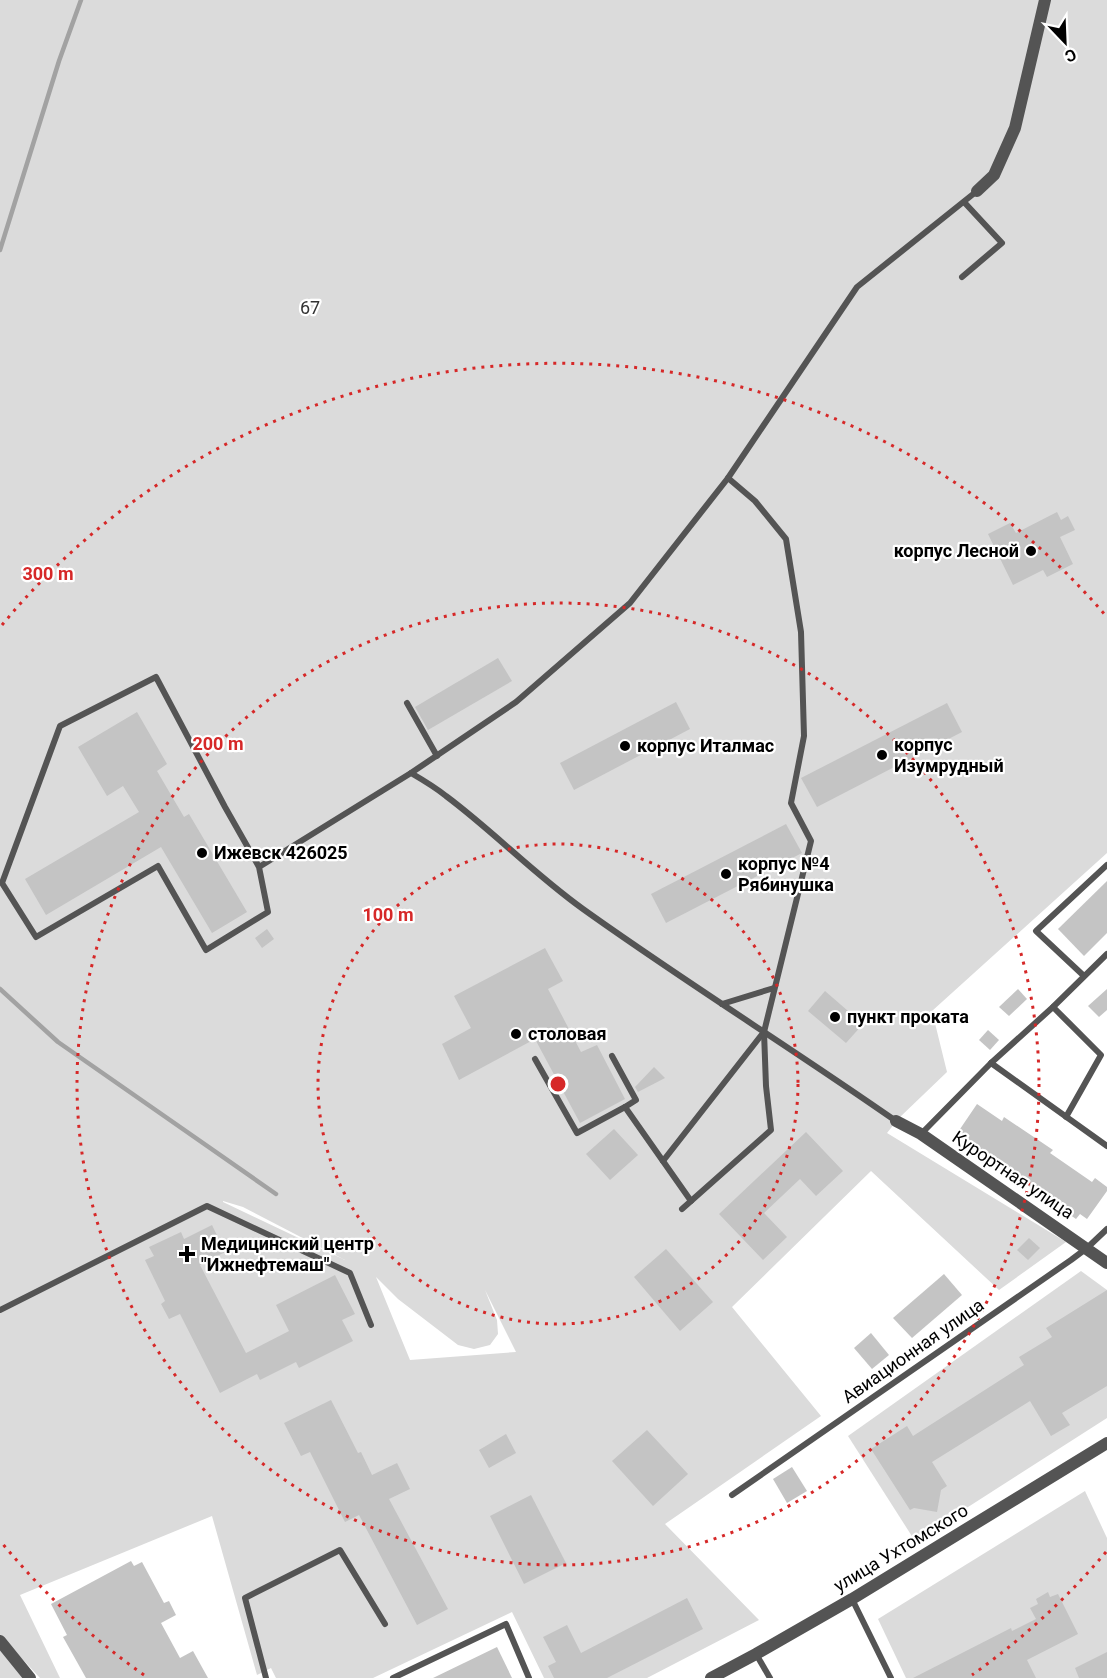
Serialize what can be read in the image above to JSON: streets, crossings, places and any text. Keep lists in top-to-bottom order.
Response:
{
  "streets": {
    "street": ["Курортная улица", "улица Ухтомского"],
    "lane": ["Авиационная улица"]
  },
  "crossings": [
    ["Курортная улица", "Авиационная улица"]
  ],
  "parks": ["67"],
  "places": {
    "other": [
      "корпус Лесной",
      "корпус Италмас",
      "корпус Изумрудный",
      "Ижевск 426025",
      "корпус №4 Рябинушка",
      "пункт проката",
      "столовая"
    ],
    "health": ["Медицинский центр \"Ижнефтемаш\""]
  },
  "north": "bottom right",
  "rings": ["300 m", "200 m", "100 m"]
}
